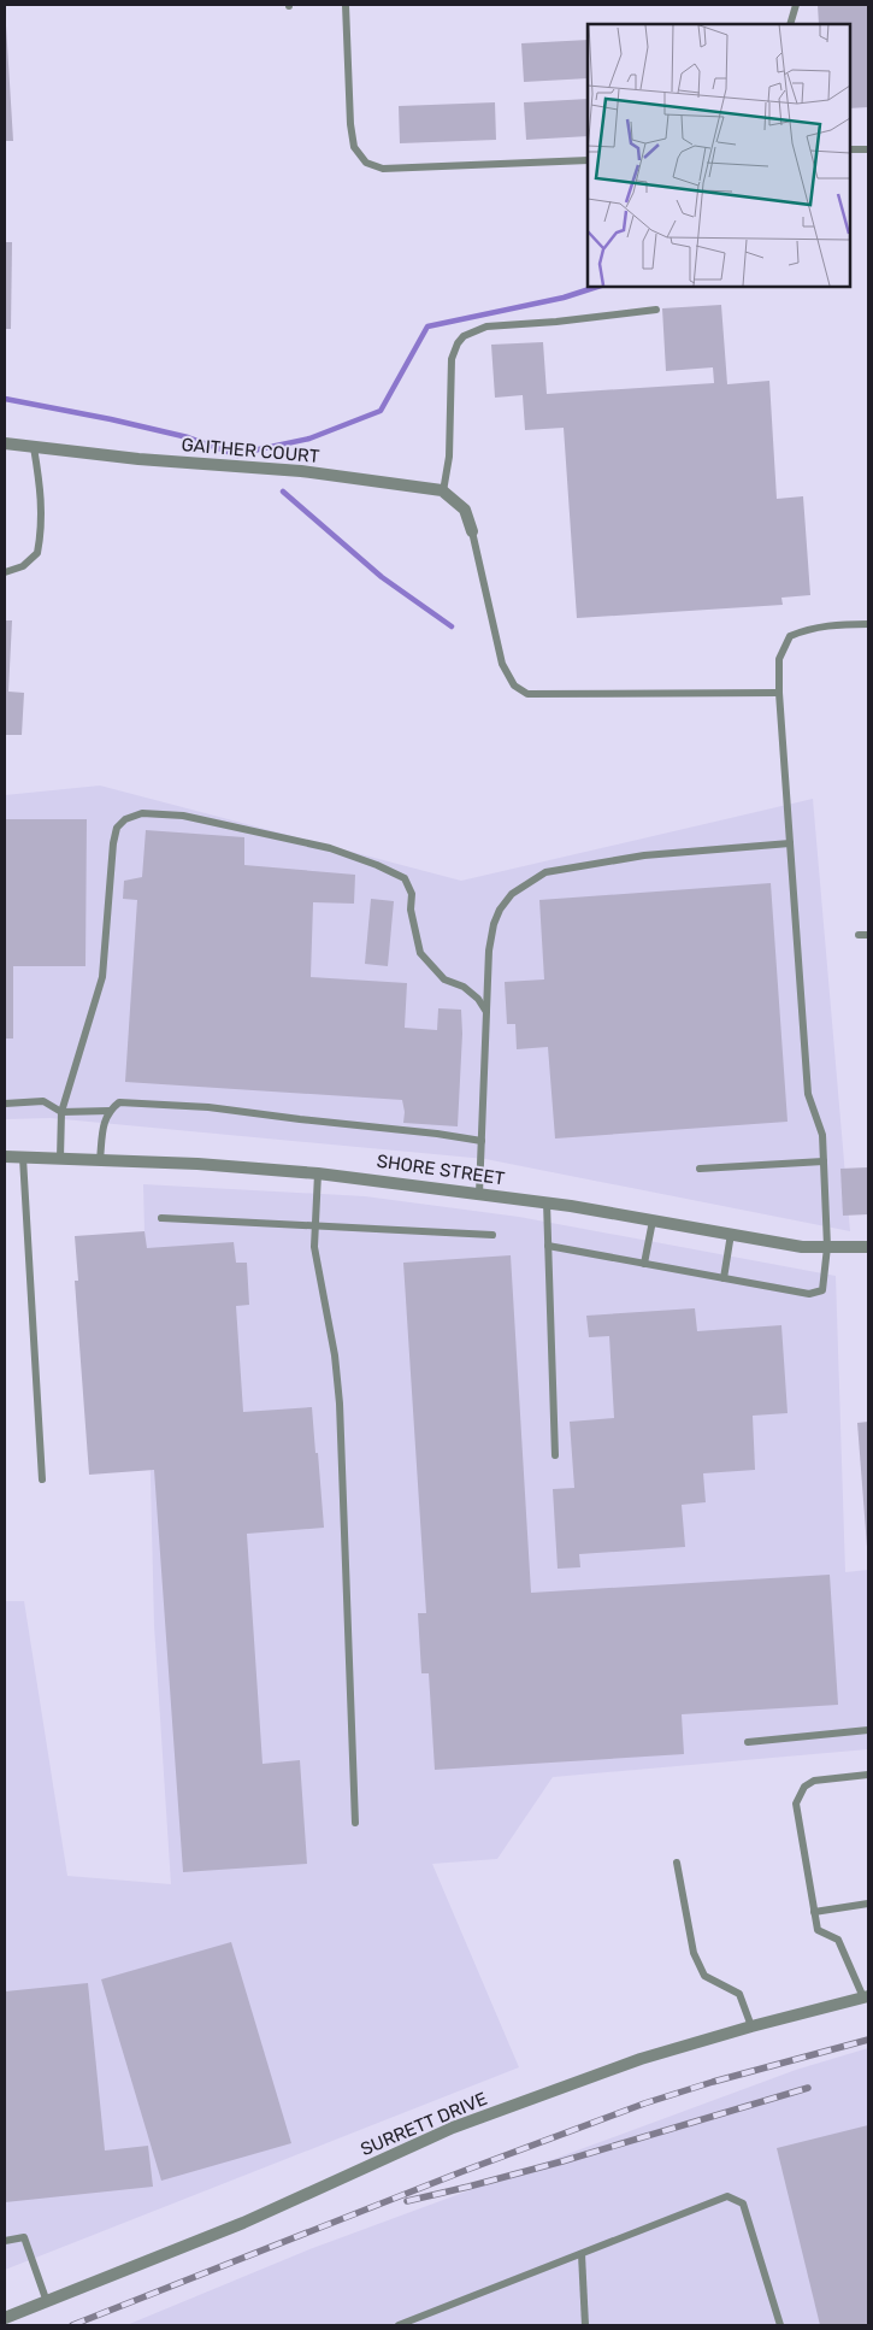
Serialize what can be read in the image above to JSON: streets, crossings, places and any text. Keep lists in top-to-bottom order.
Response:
{
  "streets": {
    "street": ["GAITHER COURT", "SHORE STREET", "SURRETT DRIVE"]
  }
}
